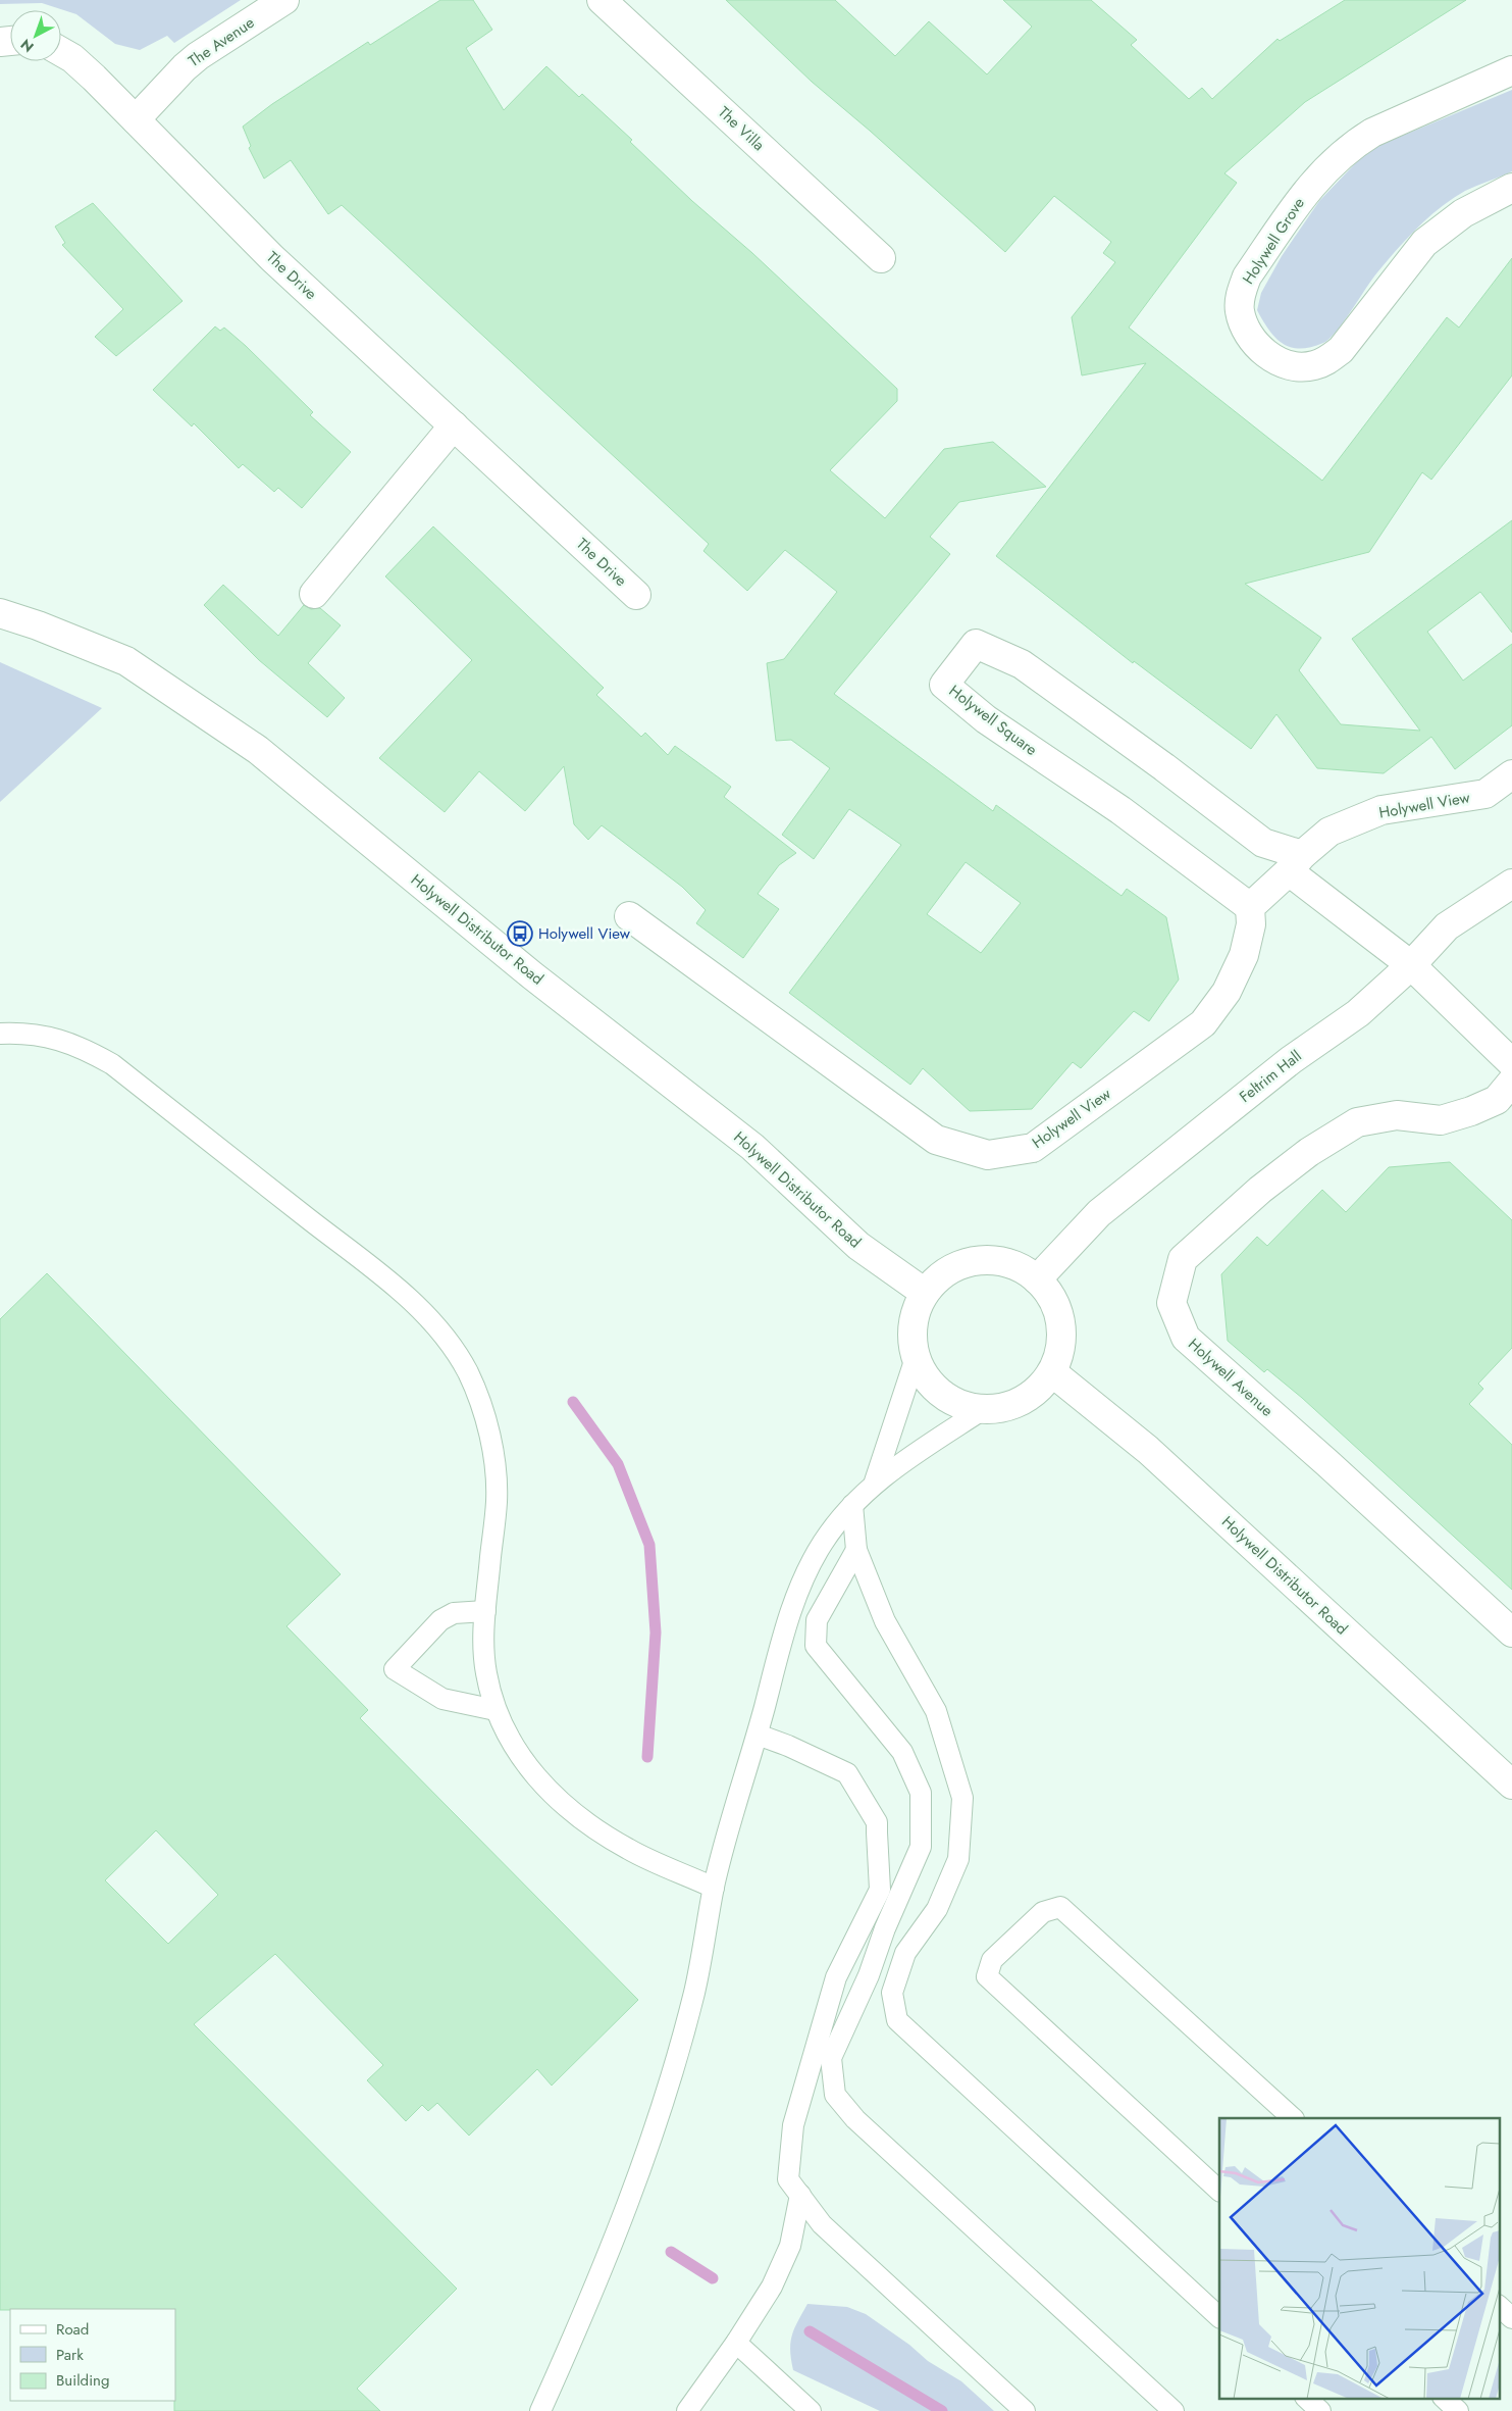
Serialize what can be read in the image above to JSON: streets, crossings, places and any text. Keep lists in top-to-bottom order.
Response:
{
  "streets": {
    "street": [
      "The Avenue",
      "The Villa",
      "Holywell Grove",
      "The Drive",
      "Holywell Square",
      "Holywell View",
      "Holywell Distributor Road",
      "Feltrim Hall",
      "Holywell Avenue"
    ]
  },
  "crossings": [
    ["The Avenue", "The Drive"],
    ["Holywell Square", "Holywell View"],
    ["Holywell Distributor Road", "Feltrim Hall"]
  ],
  "places": {
    "bus stop": ["Holywell View"]
  },
  "legend": ["Road", "Park", "Building"],
  "north": "bottom left"
}
